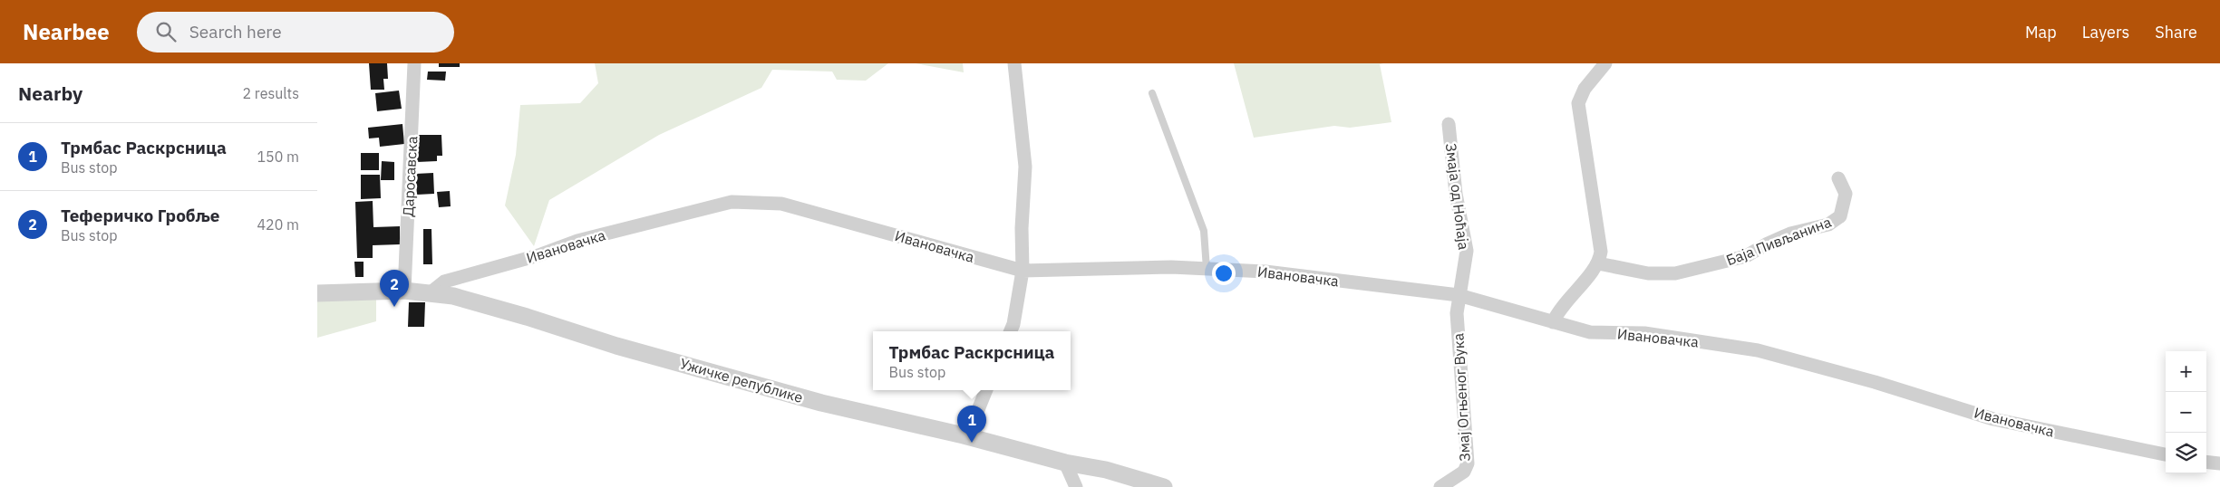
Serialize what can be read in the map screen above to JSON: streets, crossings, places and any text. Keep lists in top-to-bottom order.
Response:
{
  "streets": {
    "street": [
      "Даросавска",
      "Змаја од Ноћаја",
      "Баја Пивљанина",
      "Ивановачка",
      "Ужичке републике",
      "Змај Огњеног Вука"
    ]
  },
  "crossings": [
    ["Даросавска", "Ужичке републике"],
    ["Змаја од Ноћаја", "Ивановачка"],
    ["Змаја од Ноћаја", "Змај Огњеног Вука"],
    ["Ивановачка", "Ужичке републике"],
    ["Ивановачка", "Змај Огњеног Вука"]
  ],
  "page": {
    "header": "Nearbee",
    "search": "Search here",
    "nav": ["Map", "Layers", "Share"],
    "heading": ["Nearby", "2 results"],
    "list": [
      {
        "mark": "1",
        "name": "Трмбас Раскрсница",
        "note": "Bus stop",
        "value": "150 m"
      },
      {
        "mark": "2",
        "name": "Теферичко Гробље",
        "note": "Bus stop",
        "value": "420 m"
      }
    ],
    "pins": ["2", "1"],
    "popup": ["Трмбас Раскрсница", "Bus stop"],
    "map_buttons": ["+", "−"]
  }
}
